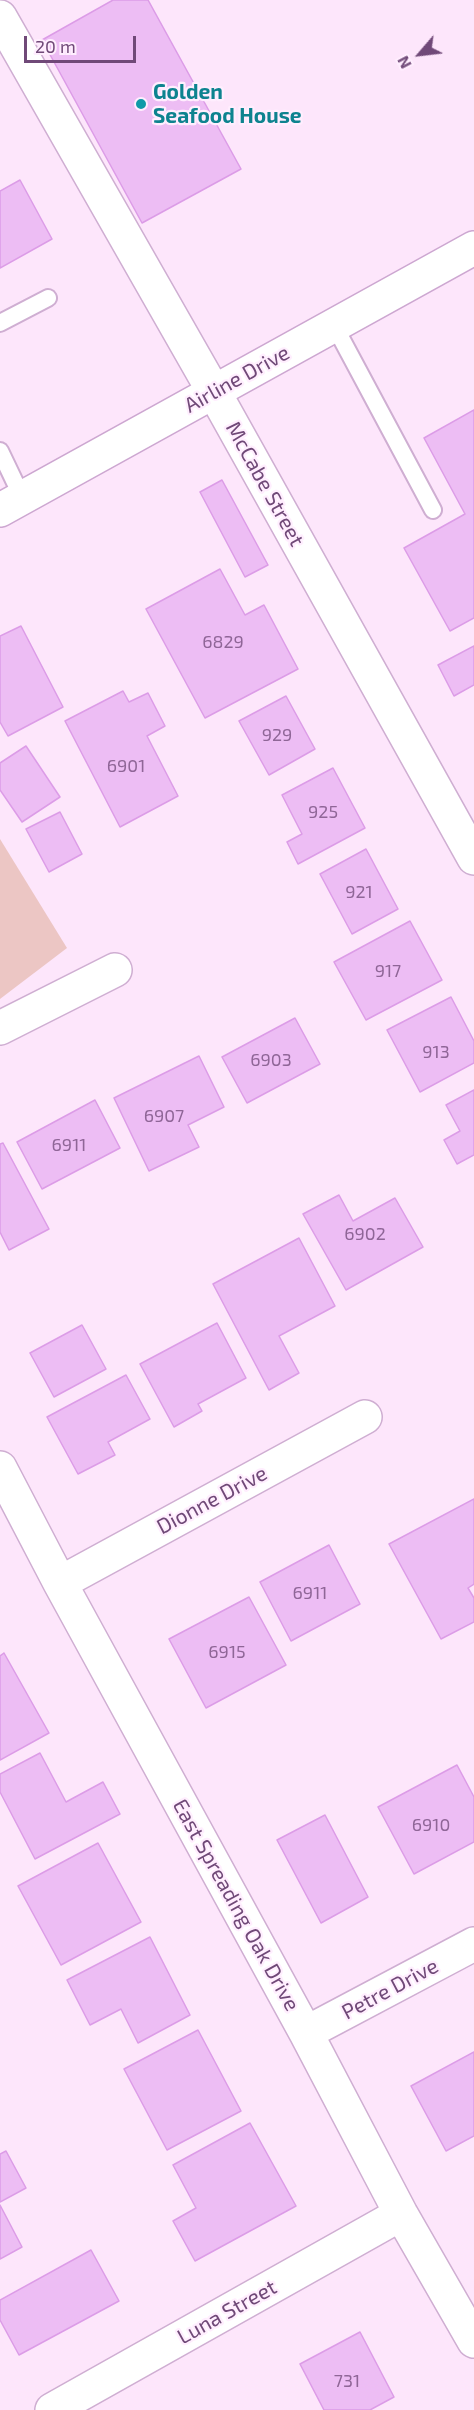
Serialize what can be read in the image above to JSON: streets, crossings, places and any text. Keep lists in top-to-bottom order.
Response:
{
  "streets": {
    "street": [
      "Airline Drive",
      "McCabe Street",
      "Dionne Drive",
      "East Spreading Oak Drive",
      "Petre Drive",
      "Luna Street"
    ]
  },
  "crossings": [
    ["Airline Drive", "McCabe Street"],
    ["Dionne Drive", "East Spreading Oak Drive"],
    ["East Spreading Oak Drive", "Petre Drive"],
    ["East Spreading Oak Drive", "Luna Street"]
  ],
  "places": ["Golden Seafood House"],
  "house_numbers": [
    "6829",
    "929",
    "6901",
    "925",
    "921",
    "917",
    "913",
    "6903",
    "6907",
    "6911",
    "6902",
    "6911",
    "6915",
    "6910",
    "731"
  ],
  "scale_bar": "20 m",
  "north": "bottom left"
}
